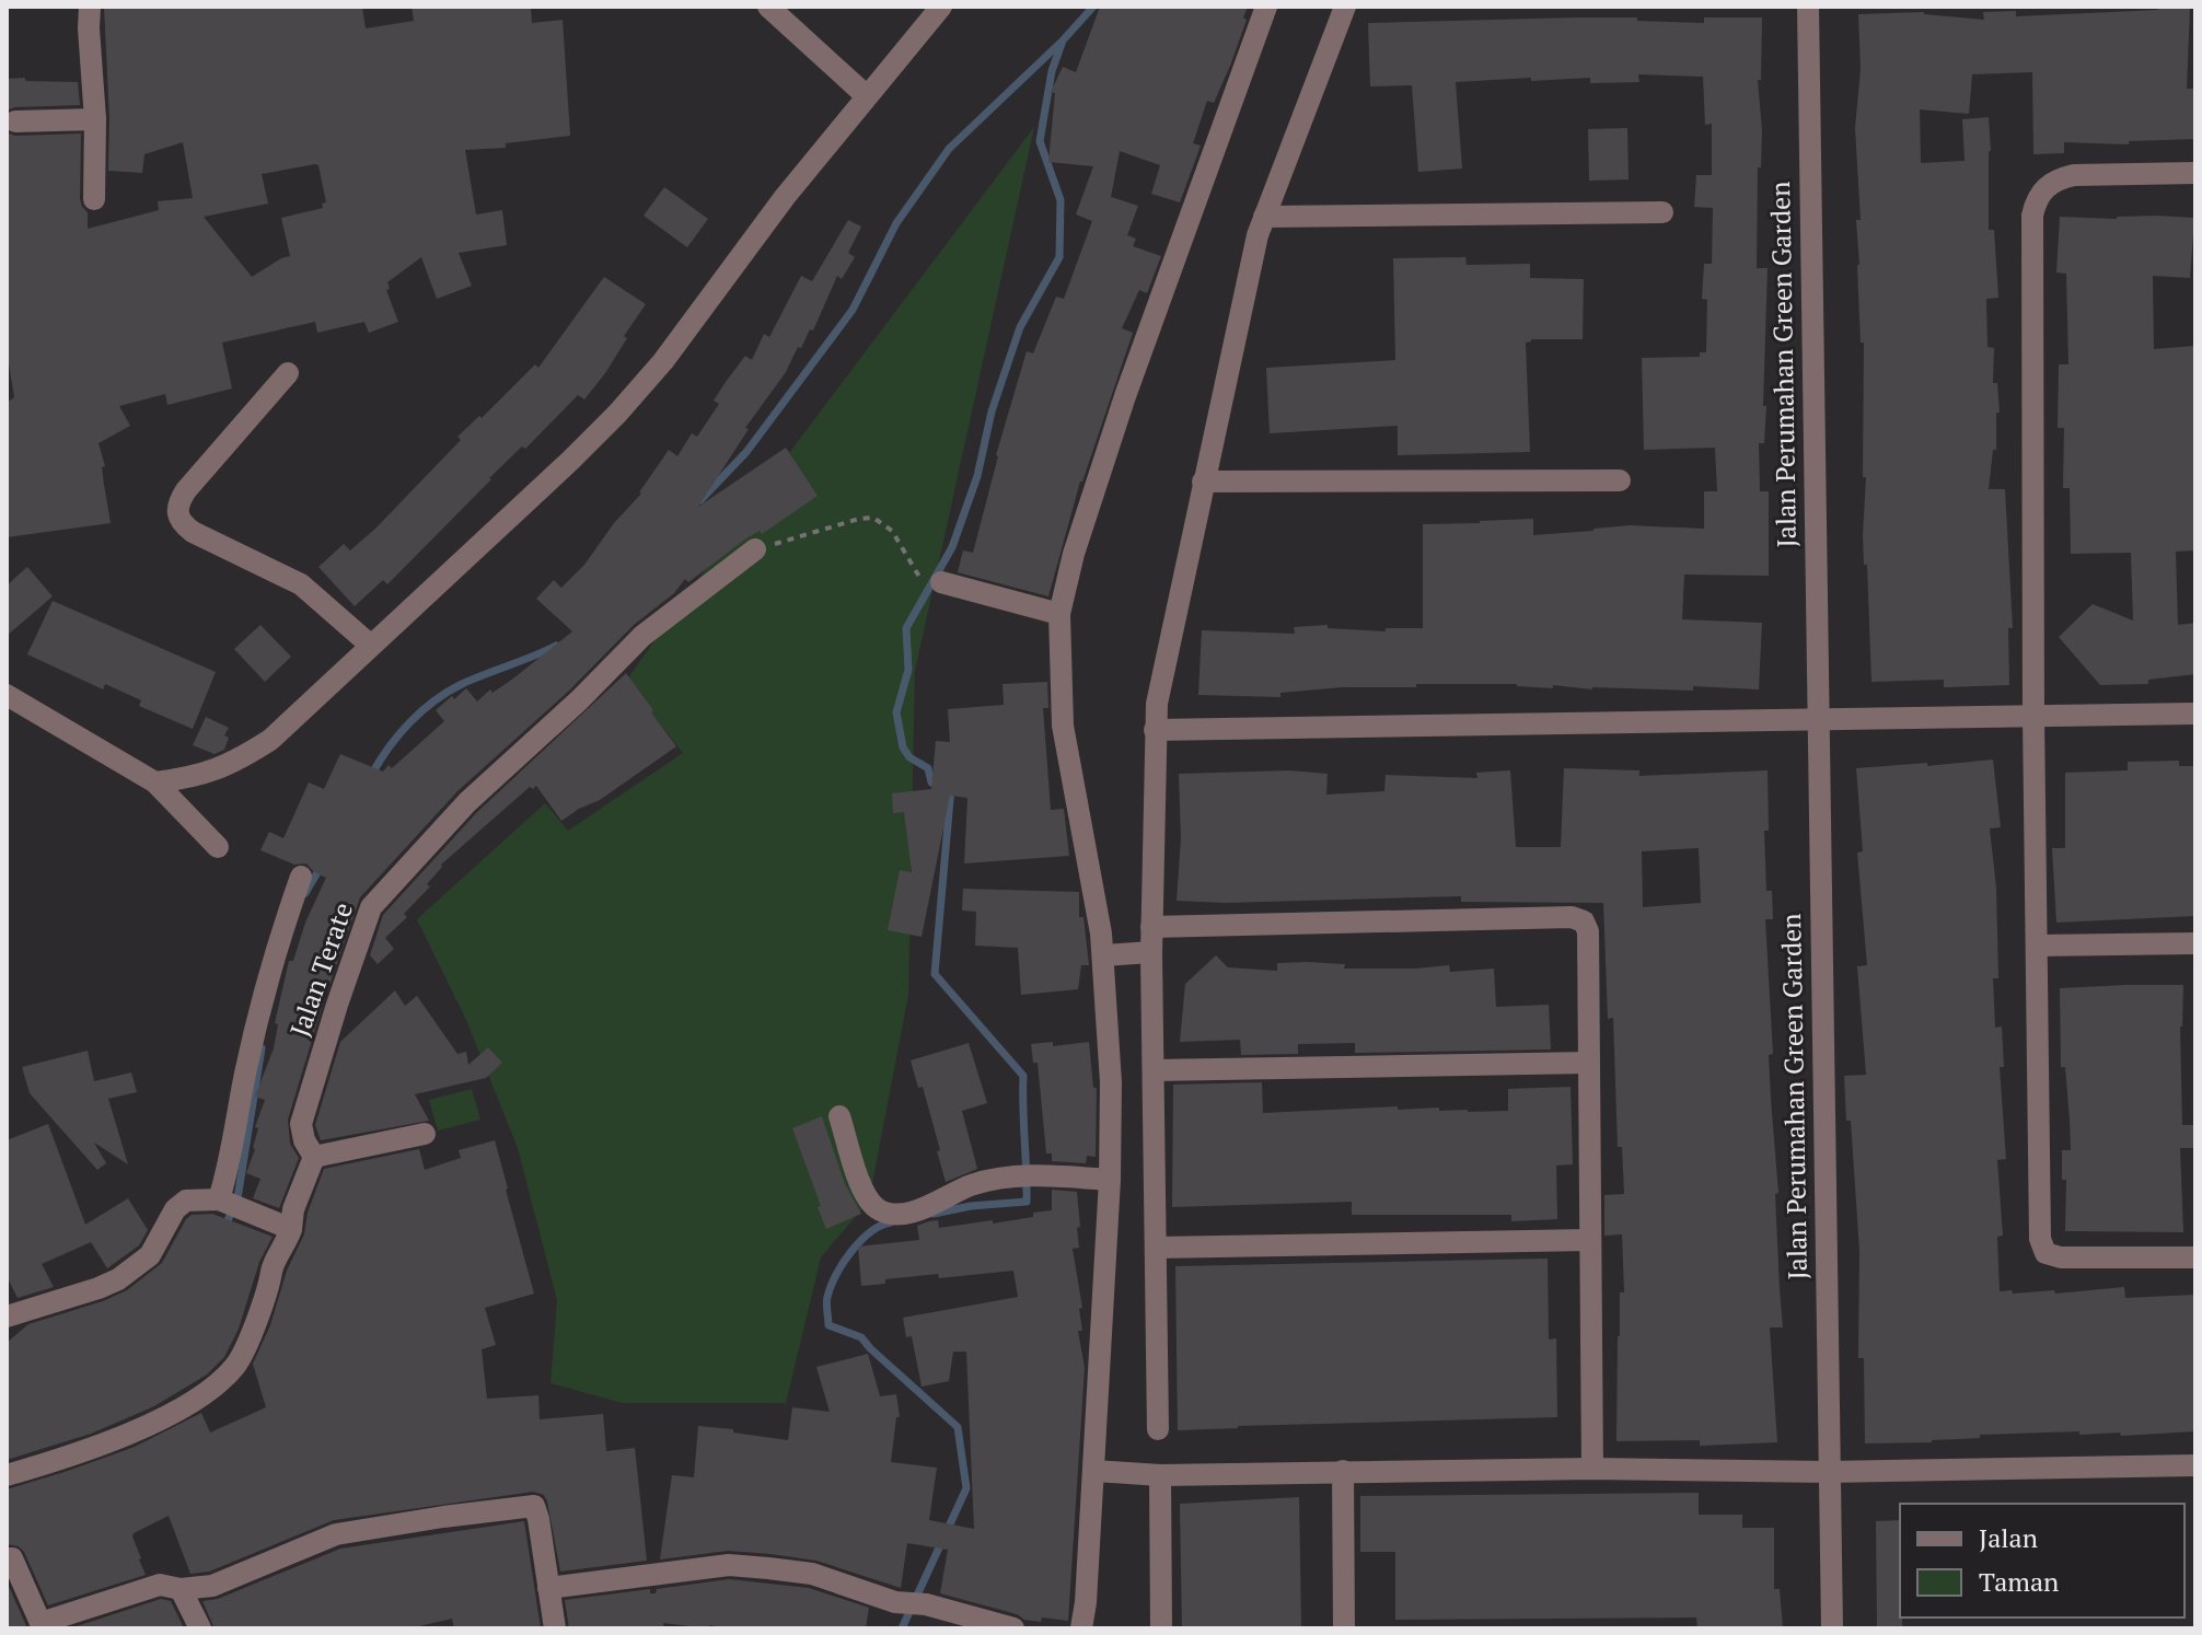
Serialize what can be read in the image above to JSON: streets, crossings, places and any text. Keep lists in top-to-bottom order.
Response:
{
  "streets": {
    "street": ["Jalan Perumahan Green Garden", "Jalan Terate"]
  },
  "legend": ["Jalan", "Taman"]
}
